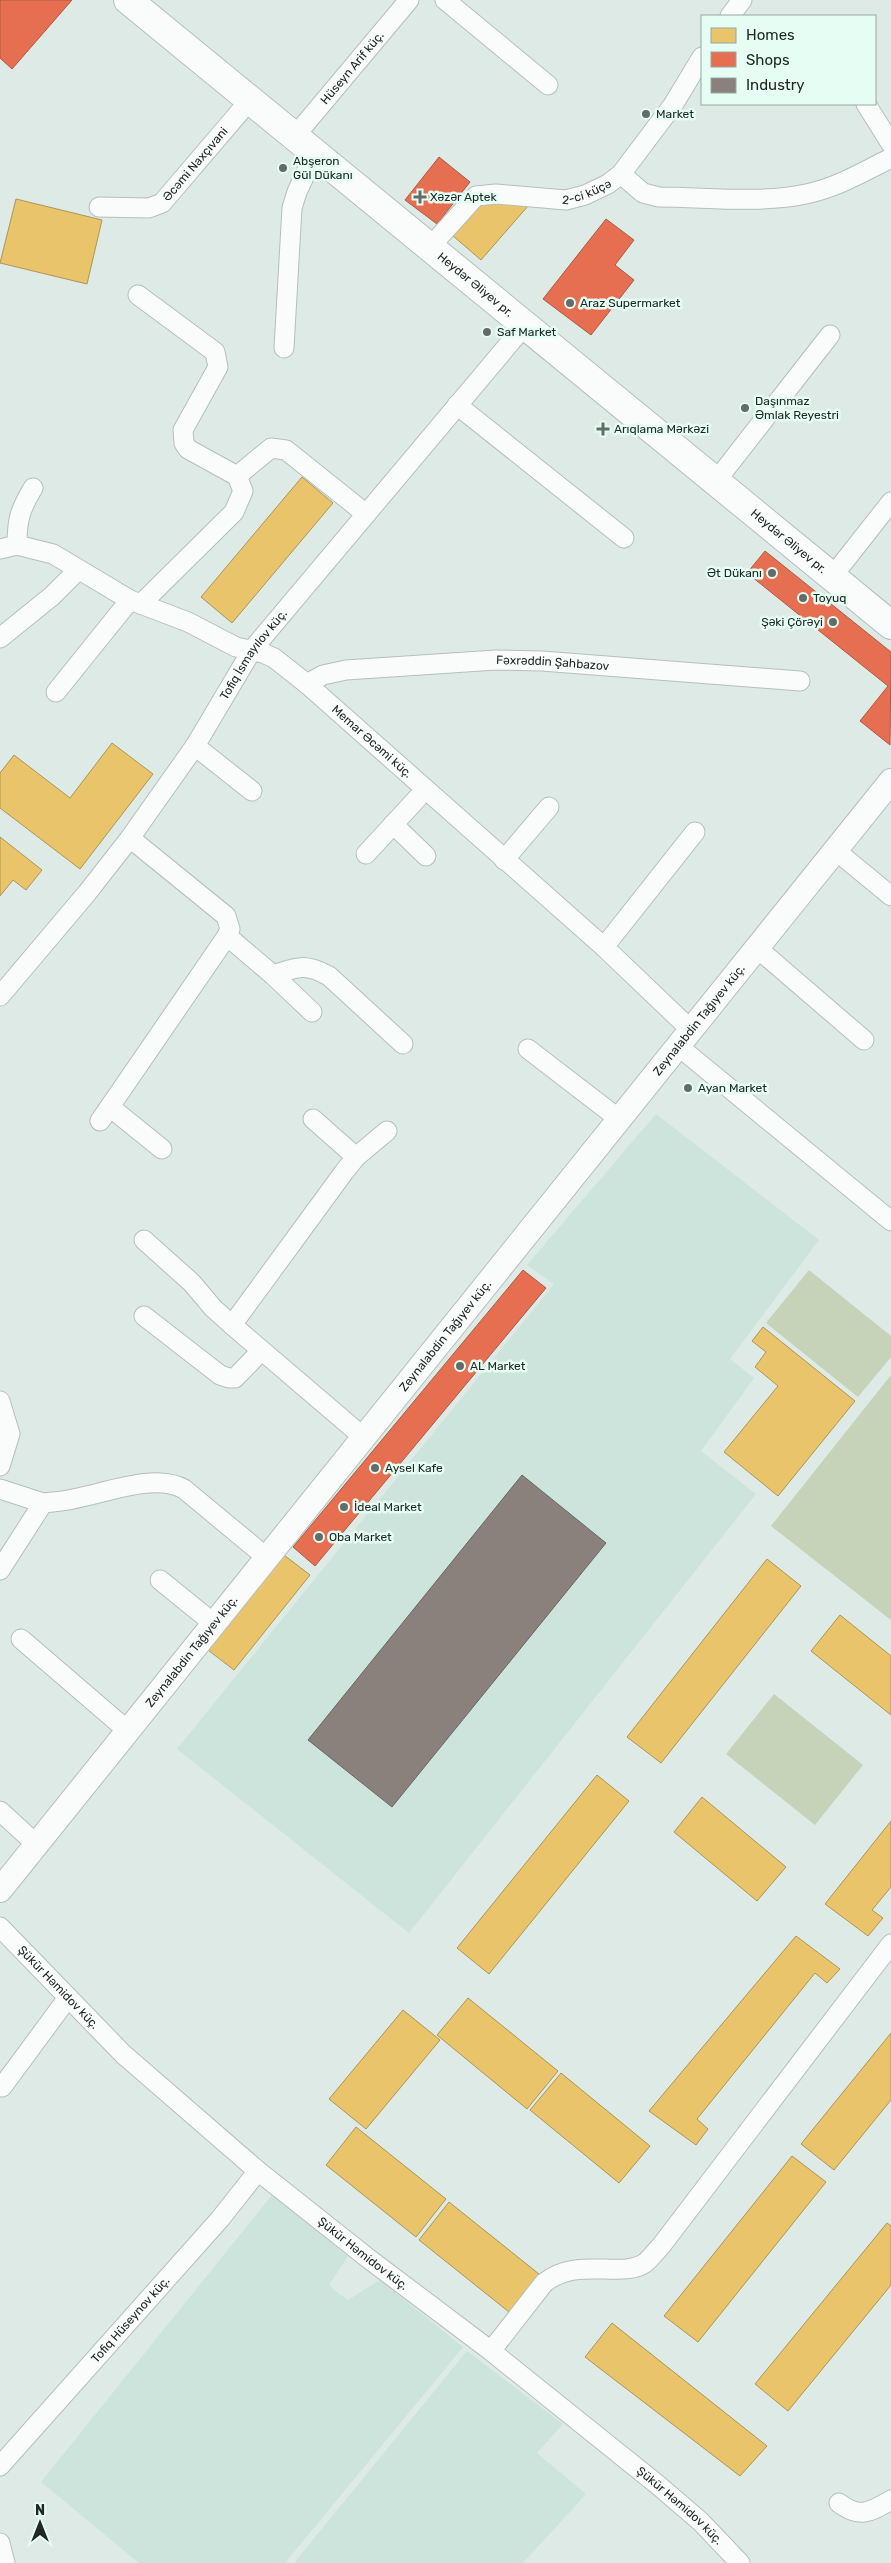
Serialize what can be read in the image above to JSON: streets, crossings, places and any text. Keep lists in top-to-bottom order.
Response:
{
  "streets": {
    "main road": ["Heydər Əliyev pr."],
    "street": [
      "Hüseyn Arif küç.",
      "Əcəmi Naxçıvani",
      "2-ci küçə",
      "Tofiq İsmayılov küç.",
      "Fəxrəddin Şahbazov",
      "Memar Əcəmi küç.",
      "Zeynalabdin Tağıyev küç.",
      "Şükür Həmidov küç.",
      "Tofiq Hüseynov küç."
    ]
  },
  "crossings": [
    ["Hüseyn Arif küç.", "Heydər Əliyev pr."],
    ["Əcəmi Naxçıvani", "Heydər Əliyev pr."],
    ["2-ci küçə", "Heydər Əliyev pr."],
    ["Heydər Əliyev pr.", "Tofiq İsmayılov küç."],
    ["Tofiq İsmayılov küç.", "Memar Əcəmi küç."],
    ["Fəxrəddin Şahbazov", "Memar Əcəmi küç."],
    ["Memar Əcəmi küç.", "Zeynalabdin Tağıyev küç."],
    ["Şükür Həmidov küç.", "Tofiq Hüseynov küç."]
  ],
  "places": {
    "other": [
      "Market",
      "Abşeron Gül Dükanı",
      "Araz Supermarket",
      "Saf Market",
      "Daşınmaz Əmlak Reyestri",
      "Ət Dükanı",
      "Toyuq",
      "Şəki Çörəyi",
      "Ayan Market",
      "AL Market",
      "Aysel Kafe",
      "İdeal Market",
      "Oba Market"
    ],
    "health": ["Xəzər Aptek", "Arıqlama Mərkəzi"]
  },
  "legend": ["Homes", "Shops", "Industry"],
  "north": "top"
}
